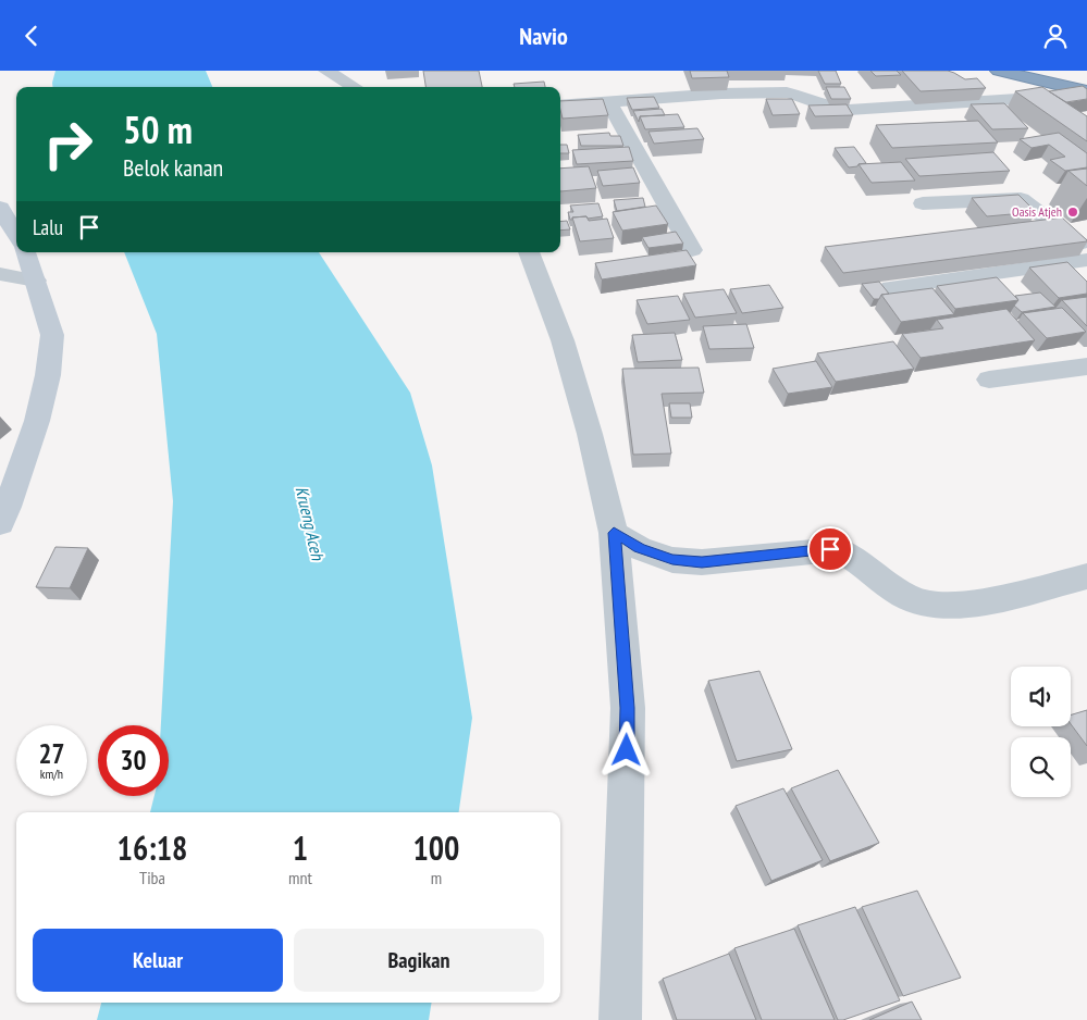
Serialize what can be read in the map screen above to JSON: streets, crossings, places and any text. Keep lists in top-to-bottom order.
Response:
{
  "water": ["Krueng Aceh"],
  "places": ["Oasis Atjeh"],
  "page": {
    "header": "Navio",
    "turn": ["50 m", "Belok kanan"],
    "then": "Lalu",
    "speed": "27 km/h",
    "limit": "30",
    "eta": [
      "16:18",
      "Tiba",
      "1",
      "mnt",
      "100",
      "m"
    ],
    "buttons": ["Keluar", "Bagikan"]
  }
}
